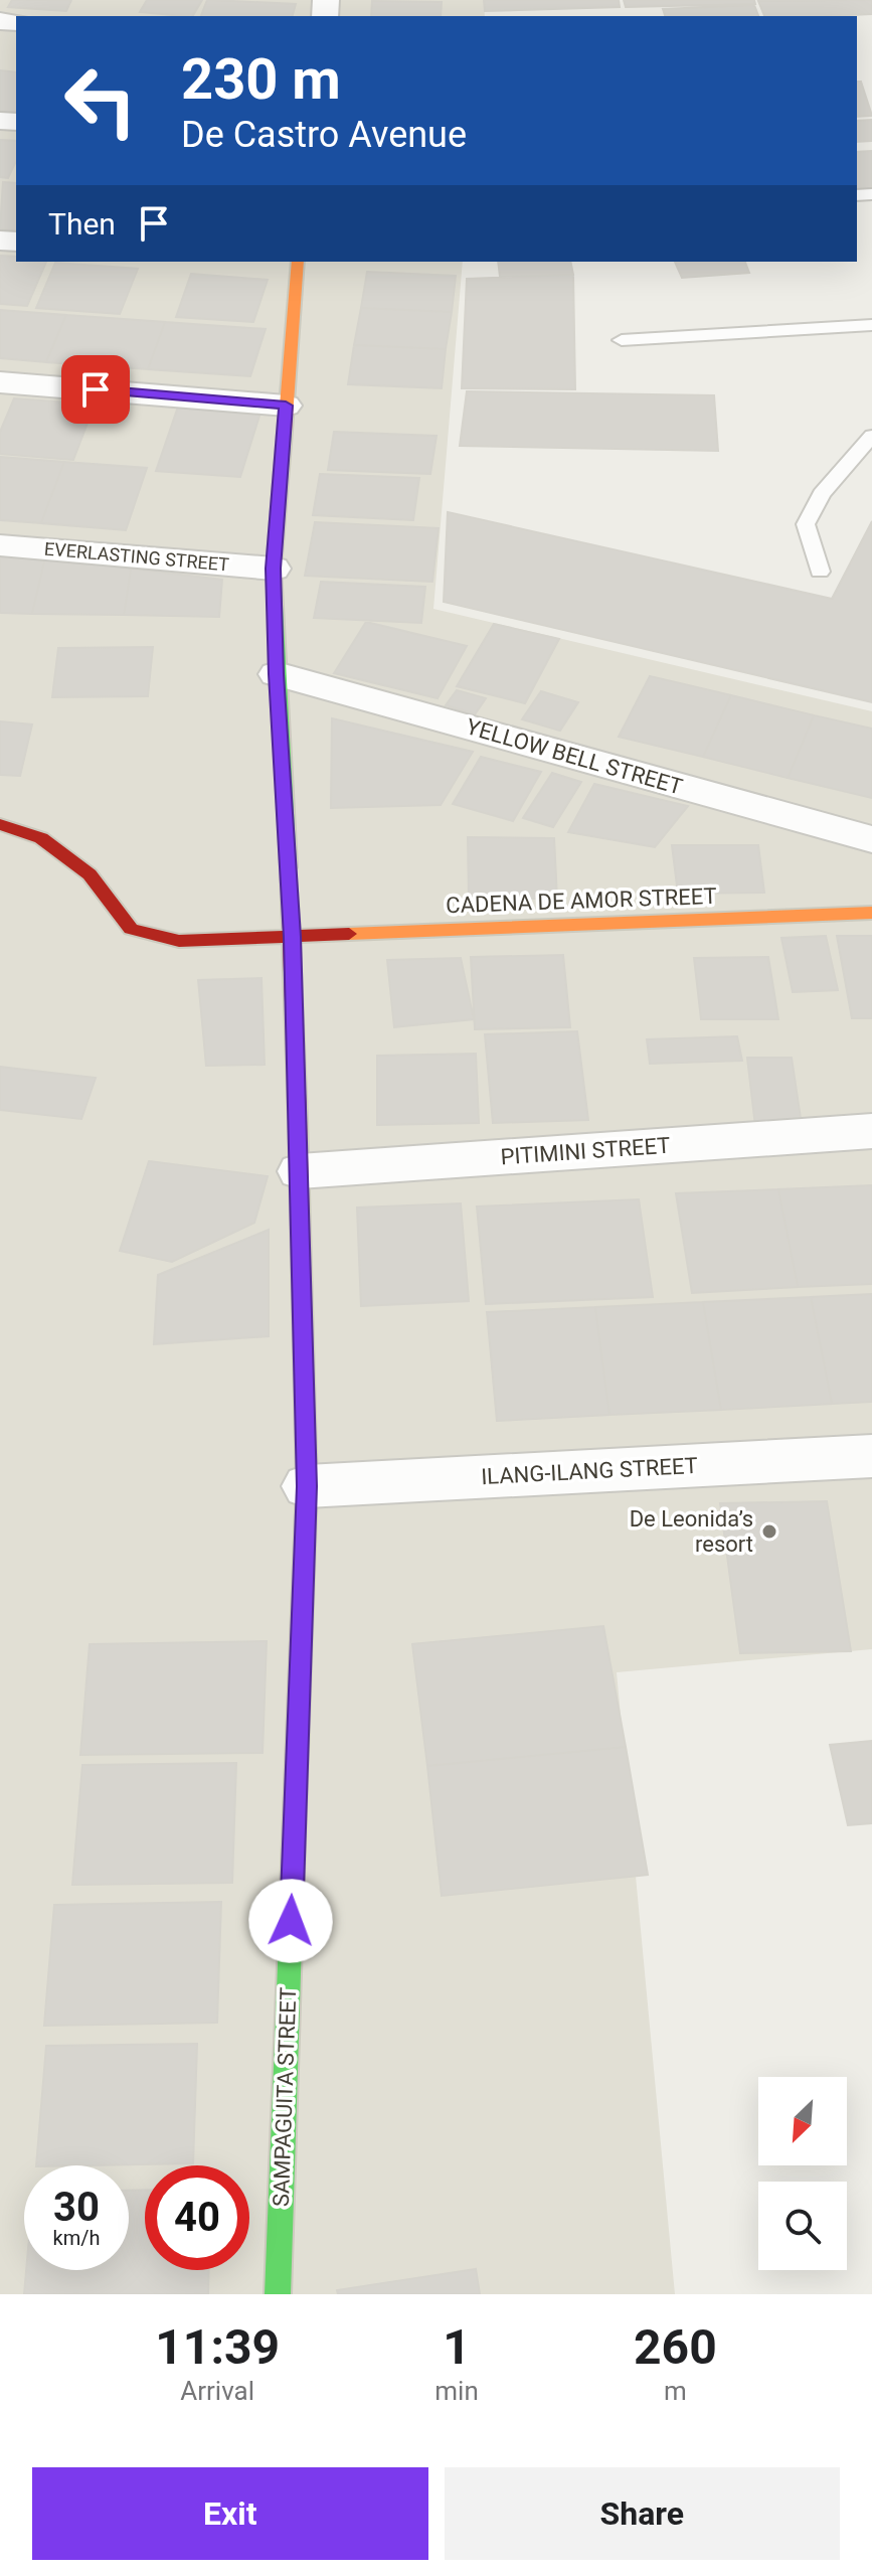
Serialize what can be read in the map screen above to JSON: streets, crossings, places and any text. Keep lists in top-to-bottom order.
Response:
{
  "streets": {
    "street": [
      "EVERLASTING STREET",
      "YELLOW BELL STREET",
      "CADENA DE AMOR STREET",
      "PITIMINI STREET",
      "ILANG-ILANG STREET",
      "SAMPAGUITA STREET"
    ]
  },
  "crossings": [
    ["EVERLASTING STREET", "SAMPAGUITA STREET"],
    ["YELLOW BELL STREET", "SAMPAGUITA STREET"],
    ["CADENA DE AMOR STREET", "SAMPAGUITA STREET"],
    ["PITIMINI STREET", "SAMPAGUITA STREET"],
    ["ILANG-ILANG STREET", "SAMPAGUITA STREET"]
  ],
  "places": ["De Leonida’s resort"],
  "north": "bottom left",
  "page": {
    "turn": ["230 m", "De Castro Avenue"],
    "then": "Then",
    "speed": "30 km/h",
    "limit": "40",
    "eta": [
      "11:39",
      "Arrival",
      "1",
      "min",
      "260",
      "m"
    ],
    "buttons": ["Exit", "Share"]
  }
}
